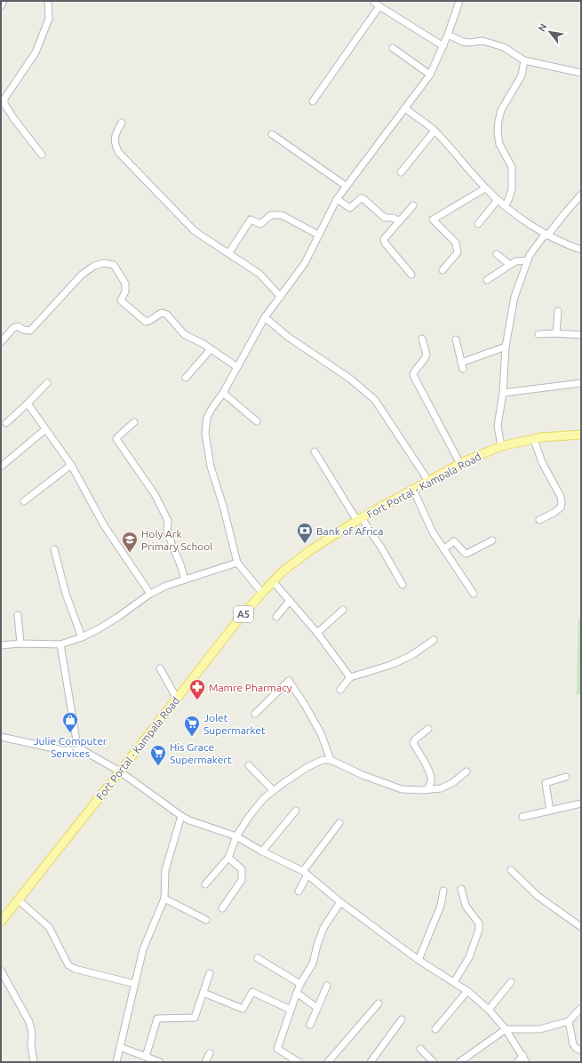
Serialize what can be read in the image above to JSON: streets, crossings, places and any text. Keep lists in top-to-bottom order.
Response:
{
  "streets": {
    "main road": ["Fort Portal - Kampala Road", "A5"]
  },
  "places": {
    "bank": ["Bank of Africa"],
    "school or university": ["Holy Ark Primary School"],
    "pharmacy": ["Mamre Pharmacy"],
    "shop": ["Julie Computer Services"],
    "supermarket": ["Jolet Supermarket", "His Grace Supermakert"]
  },
  "north": "top left"
}
